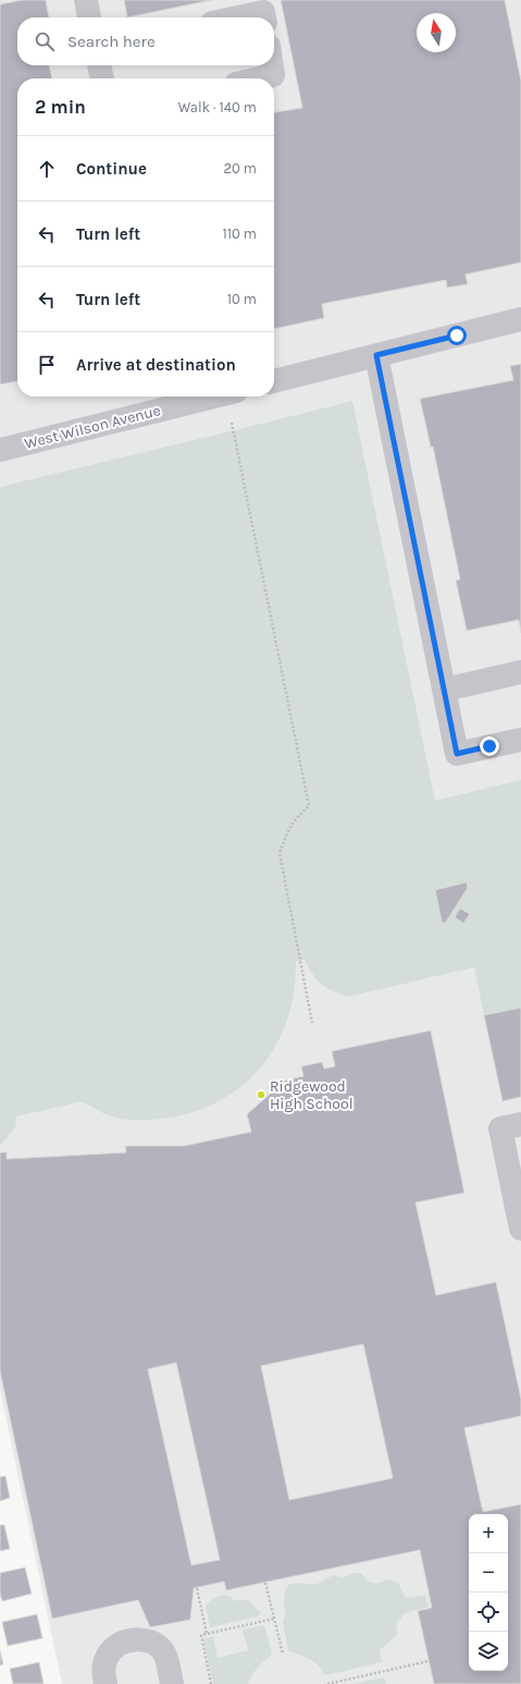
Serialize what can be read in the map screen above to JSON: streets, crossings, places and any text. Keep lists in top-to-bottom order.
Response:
{
  "streets": {
    "street": ["West Wilson Avenue"]
  },
  "places": ["Ridgewood High School"],
  "north": "top",
  "page": {
    "search": "Search here",
    "heading": ["2 min", "Walk · 140 m"],
    "list": [
      ["Continue", "20 m"],
      ["Turn left", "110 m"],
      ["Turn left", "10 m"],
      "Arrive at destination"
    ],
    "map_buttons": ["+", "−"]
  }
}
